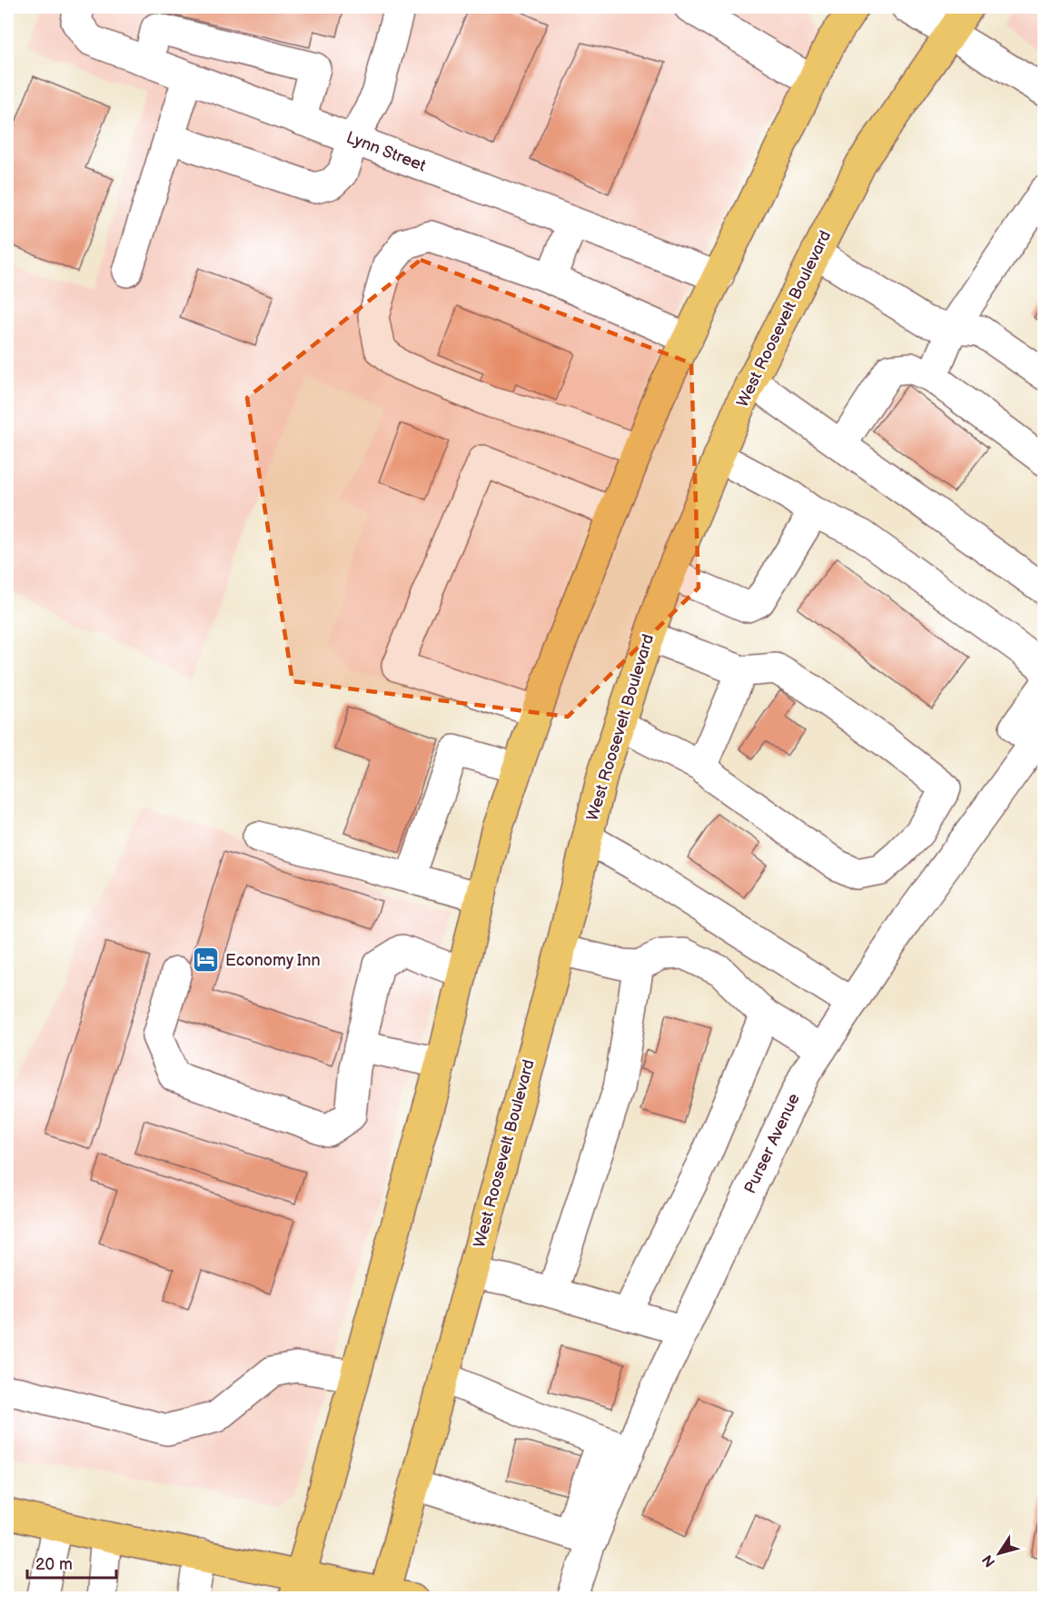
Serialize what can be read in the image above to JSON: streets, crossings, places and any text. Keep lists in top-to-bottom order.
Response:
{
  "streets": {
    "main road": ["West Roosevelt Boulevard"],
    "street": ["Lynn Street", "Purser Avenue"]
  },
  "places": {
    "hotel": ["Economy Inn"]
  },
  "scale_bar": "20 m",
  "north": "bottom left"
}
